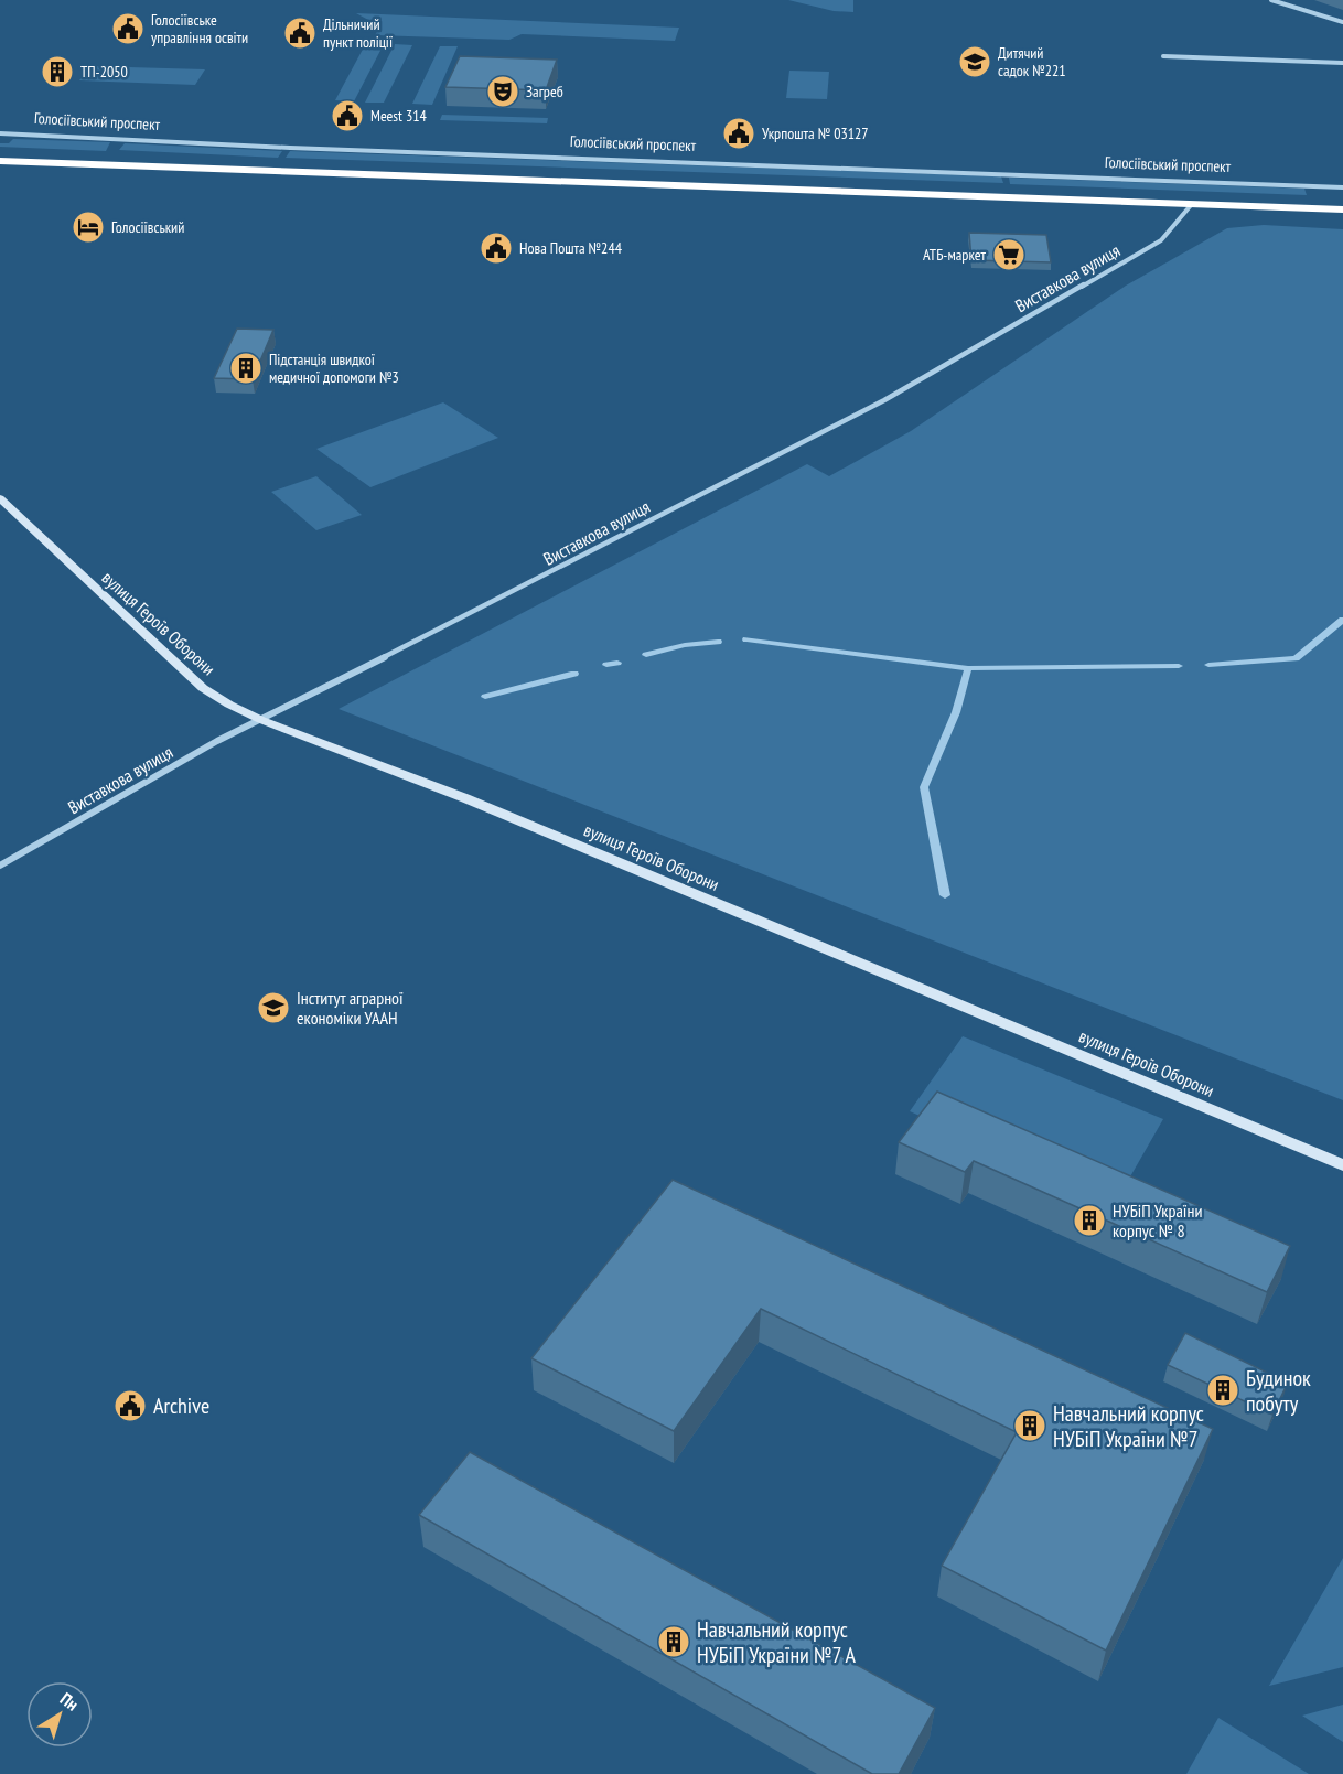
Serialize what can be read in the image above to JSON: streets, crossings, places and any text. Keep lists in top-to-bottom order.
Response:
{
  "streets": {
    "street": ["Голосіївський проспект", "Виставкова вулиця", "вулиця Героїв Оборони"]
  },
  "crossings": [
    ["Виставкова вулиця", "вулиця Героїв Оборони"]
  ],
  "places": {
    "public building": [
      "Голосіївське управління освіти",
      "Дільничий пункт поліції",
      "Meest 314",
      "Укрпошта № 03127",
      "Нова Пошта №244",
      "Archive"
    ],
    "school or university": ["Дитячий садок №221", "Інститут аграрної економіки УААН"],
    "building": [
      "ТП-2050",
      "Підстанція швидкої медичної допомоги №3",
      "НУБіП України корпус № 8",
      "Будинок побуту",
      "Навчальний корпус НУБіП України №7",
      "Навчальний корпус НУБіП України №7 А"
    ],
    "theatre": ["Загреб"],
    "hotel": ["Голосіївський"],
    "supermarket": ["АТБ-маркет"]
  },
  "north": "top right"
}
